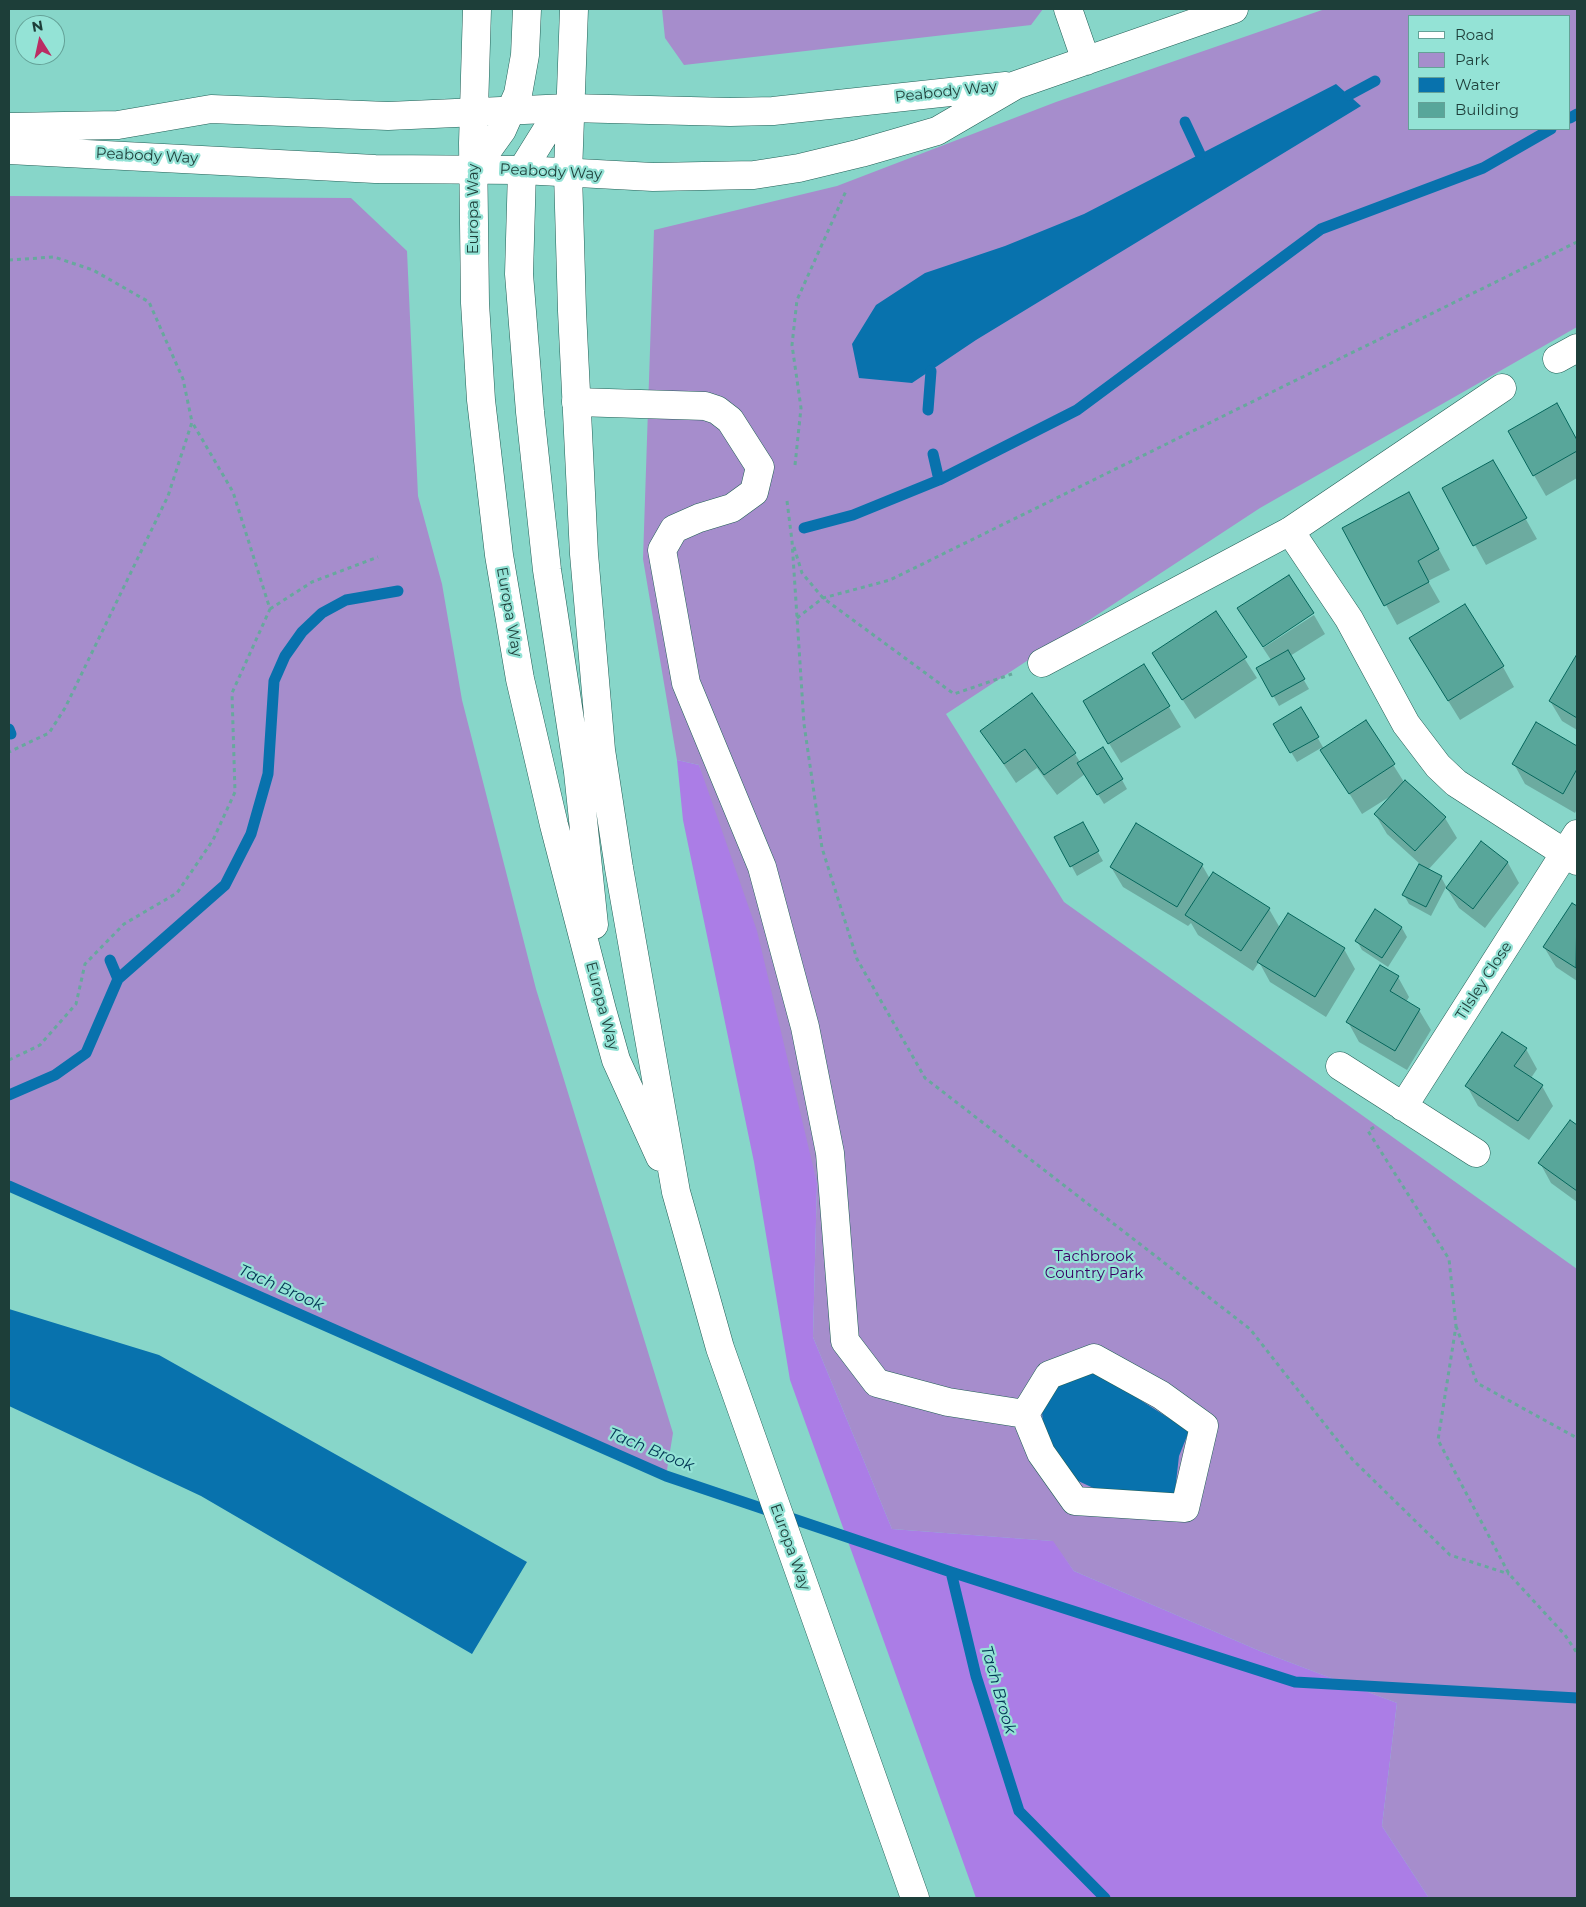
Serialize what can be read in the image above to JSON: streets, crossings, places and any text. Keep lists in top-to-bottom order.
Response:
{
  "streets": {
    "main road": ["Peabody Way", "Europa Way", "Tilsley Close"]
  },
  "crossings": [
    ["Peabody Way", "Europa Way"]
  ],
  "water": ["Tach Brook"],
  "parks": ["Tachbrook Country Park"],
  "legend": [
    "Road",
    "Park",
    "Water",
    "Building"
  ],
  "north": "top"
}
